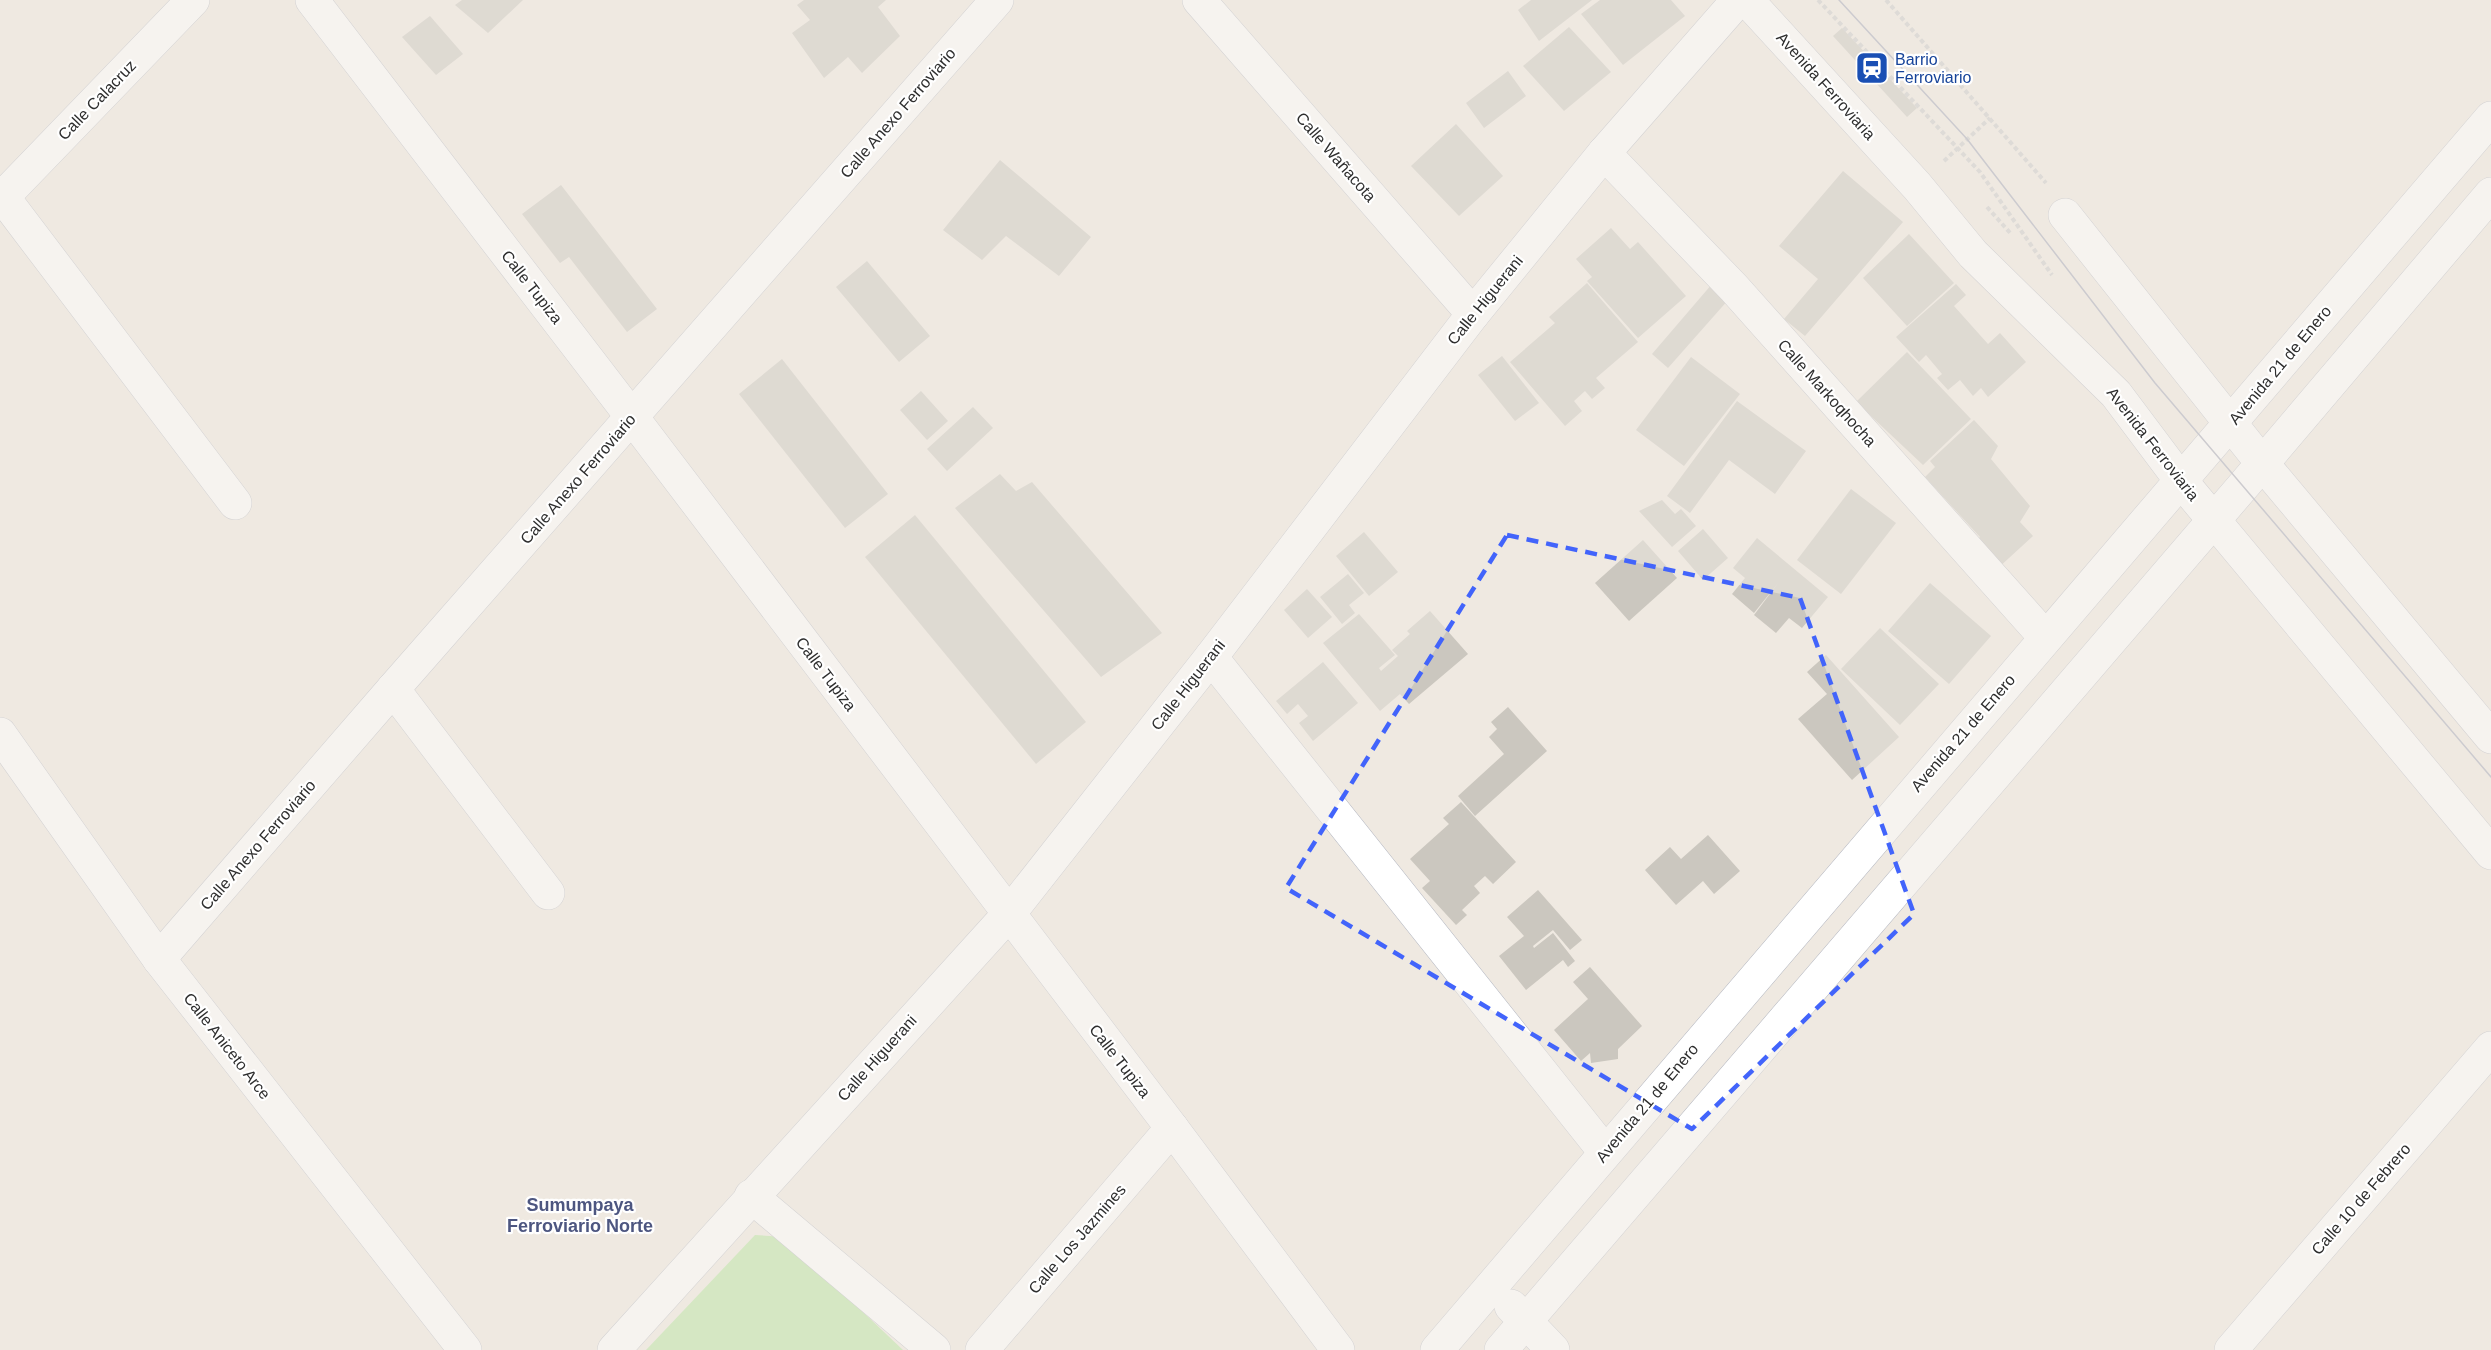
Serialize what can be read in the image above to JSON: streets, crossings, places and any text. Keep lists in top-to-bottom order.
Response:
{
  "streets": {
    "street": [
      "Avenida Ferroviaria",
      "Calle Calacruz",
      "Calle Anexo Ferroviario",
      "Calle Wañacota",
      "Calle Tupiza",
      "Calle Higuerani",
      "Avenida 21 de Enero",
      "Calle Markoqhocha",
      "Calle Aniceto Arce",
      "Calle 10 de Febrero",
      "Calle Los Jazmines"
    ]
  },
  "crossings": [
    ["Avenida Ferroviaria", "Avenida 21 de Enero"],
    ["Calle Anexo Ferroviario", "Calle Tupiza"],
    ["Calle Anexo Ferroviario", "Calle Aniceto Arce"],
    ["Calle Wañacota", "Calle Higuerani"],
    ["Calle Tupiza", "Calle Higuerani"],
    ["Calle Tupiza", "Calle Los Jazmines"],
    ["Calle Higuerani", "Calle Markoqhocha"],
    ["Avenida 21 de Enero", "Calle Markoqhocha"]
  ],
  "districts": ["Sumumpaya Ferroviario Norte"],
  "places": {
    "station": ["Barrio Ferroviario"]
  }
}
